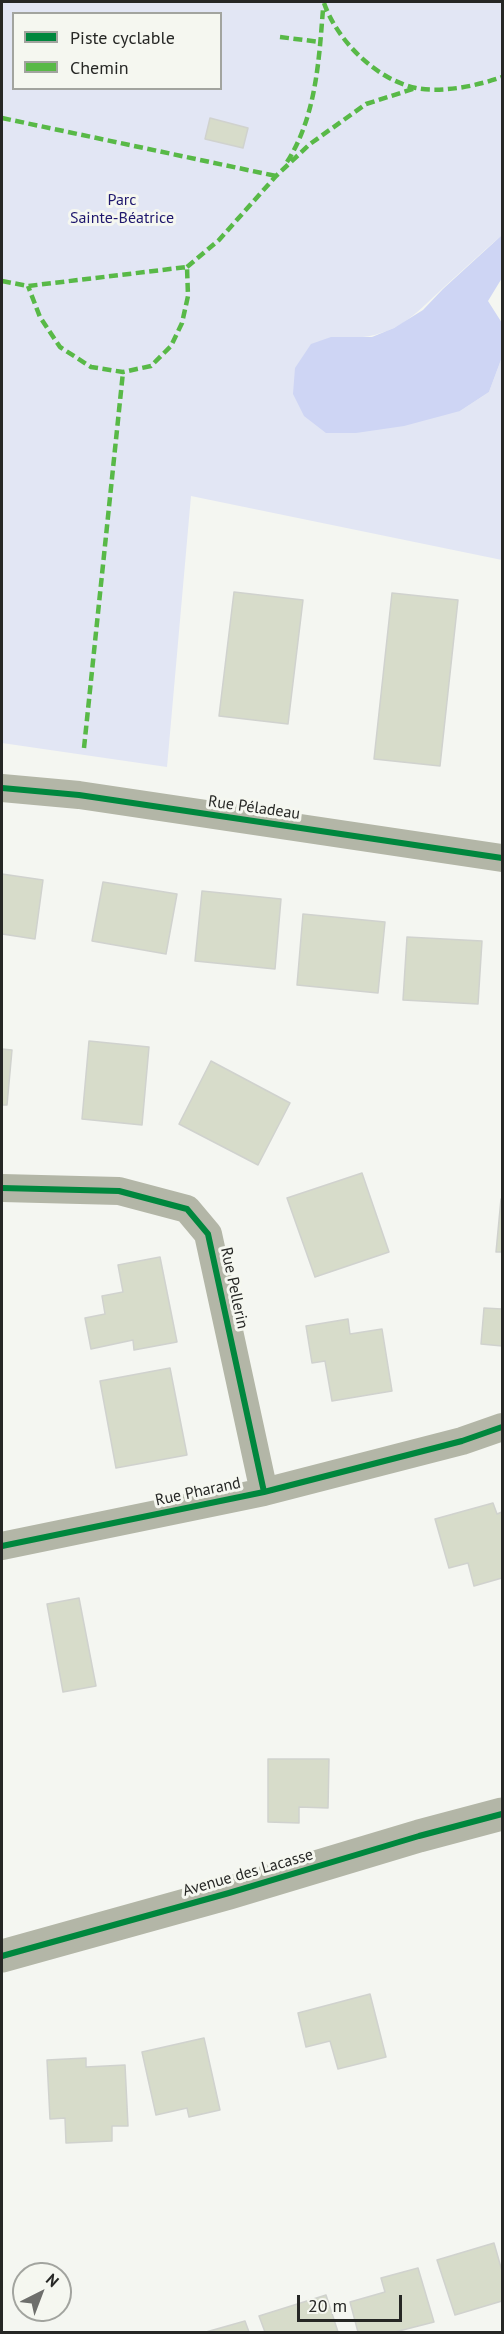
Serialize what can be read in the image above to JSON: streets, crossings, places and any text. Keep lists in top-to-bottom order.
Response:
{
  "streets": {
    "street": [
      "Rue Péladeau",
      "Rue Pellerin",
      "Rue Pharand",
      "Avenue des Lacasse"
    ]
  },
  "crossings": [
    ["Rue Pellerin", "Rue Pharand"]
  ],
  "parks": ["Parc Sainte-Béatrice"],
  "legend": ["Piste cyclable", "Chemin"],
  "scale_bar": "20 m",
  "north": "top right"
}
